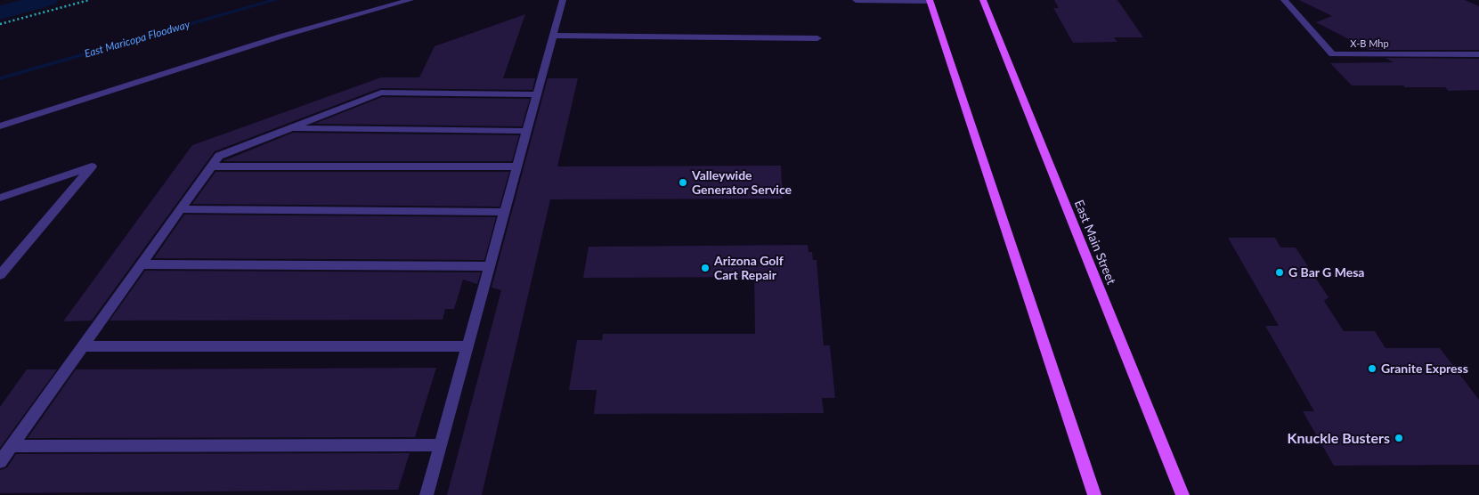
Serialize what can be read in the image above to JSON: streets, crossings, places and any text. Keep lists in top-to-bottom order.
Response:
{
  "streets": {
    "main road": ["East Main Street"],
    "lane": ["X-B Mhp"]
  },
  "water": ["East Maricopa Floodway"],
  "places": [
    "Valleywide Generator Service",
    "Arizona Golf Cart Repair",
    "G Bar G Mesa",
    "Granite Express",
    "Knuckle Busters"
  ]
}
